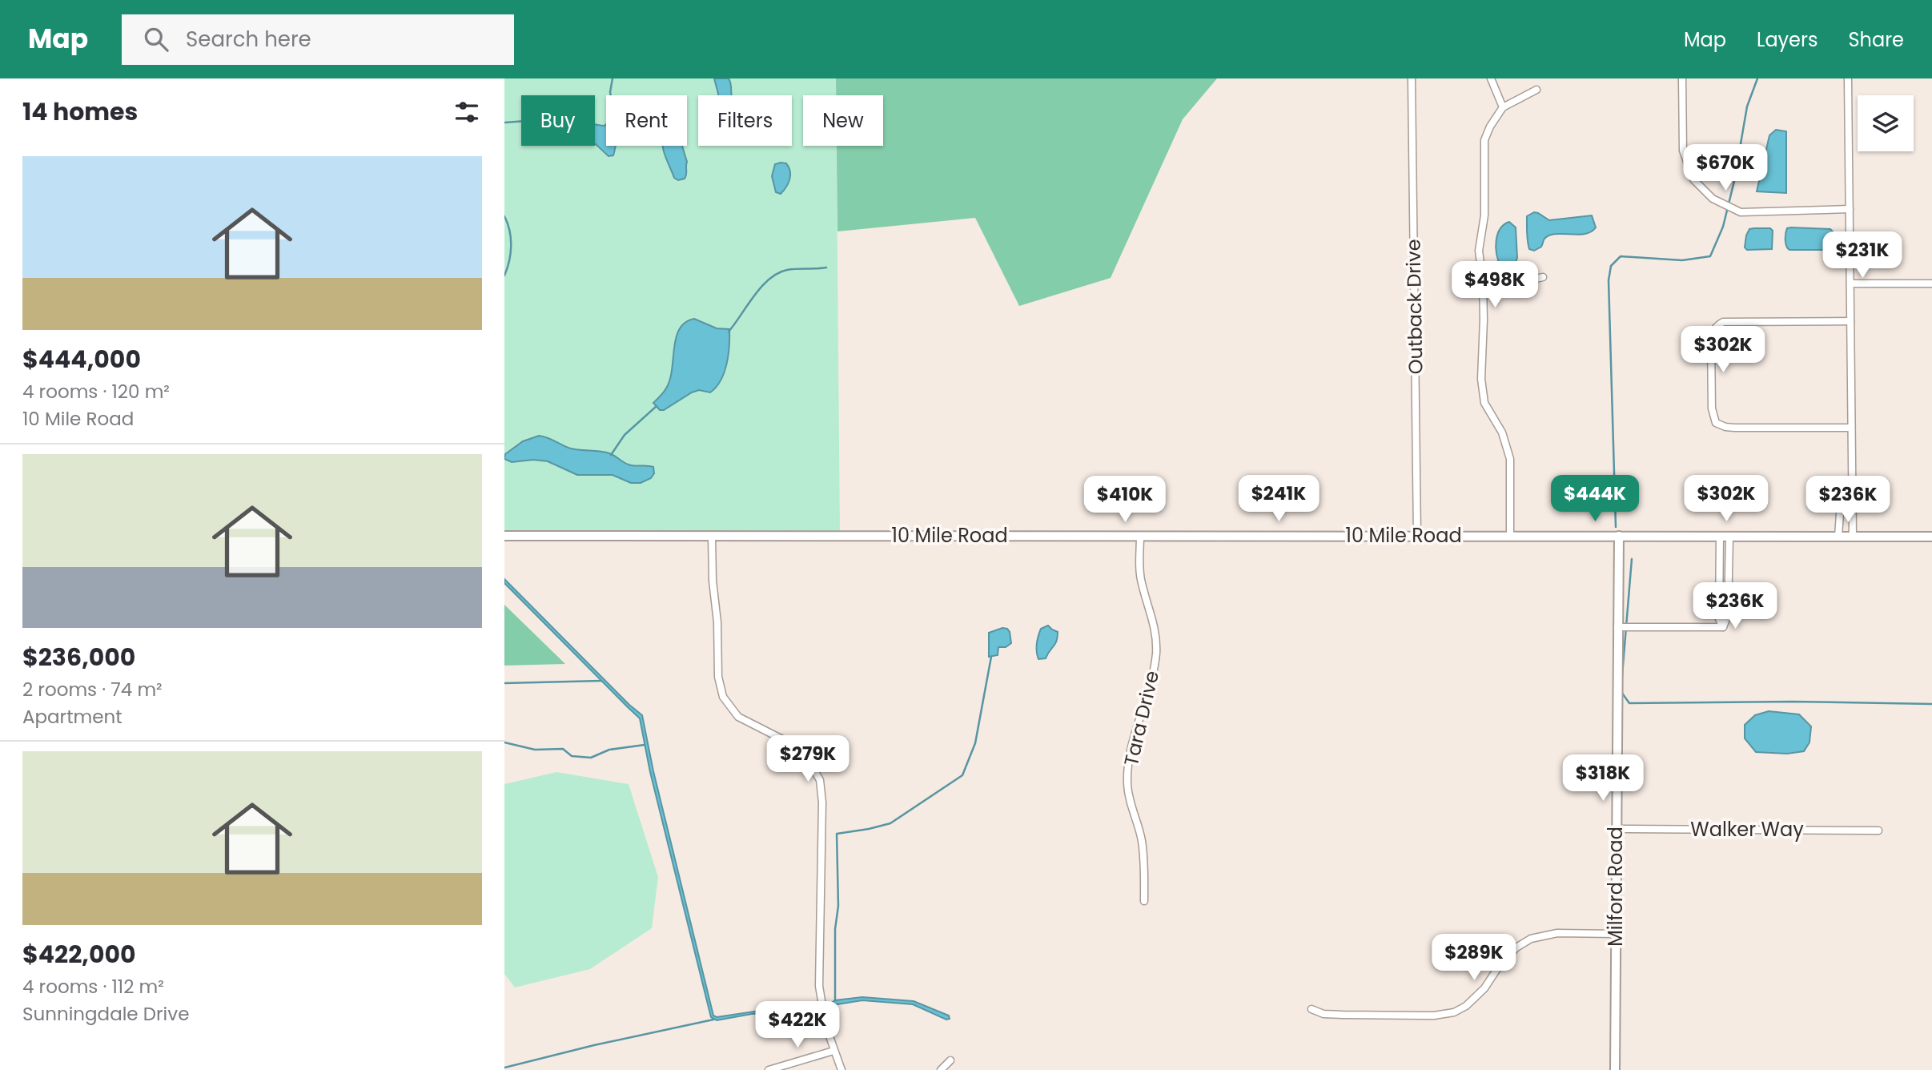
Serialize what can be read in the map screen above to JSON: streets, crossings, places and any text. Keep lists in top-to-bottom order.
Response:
{
  "streets": {
    "main road": ["10 Mile Road", "Milford Road"],
    "street": ["Outback Drive", "Tara Drive", "Walker Way"]
  },
  "crossings": [
    ["Outback Drive", "10 Mile Road"],
    ["10 Mile Road", "Tara Drive"],
    ["10 Mile Road", "Milford Road"],
    ["Walker Way", "Milford Road"]
  ],
  "page": {
    "header": "Map",
    "search": "Search here",
    "nav": ["Map", "Layers", "Share"],
    "heading": "14 homes",
    "chip": [
      "Buy",
      "Rent",
      "Filters",
      "New"
    ],
    "price": [
      "$670K",
      "$231K",
      "$498K",
      "$302K",
      "$241K",
      "$444K",
      "$302K",
      "$410K",
      "$236K",
      "$236K",
      "$279K",
      "$318K",
      "$289K",
      "$422K"
    ],
    "list": [
      {
        "name": "$444,000",
        "note": "4 rooms · 120 m² · 10 Mile Road"
      },
      {
        "name": "$236,000",
        "note": "2 rooms · 74 m² · Apartment"
      },
      {
        "name": "$422,000",
        "note": "4 rooms · 112 m² · Sunningdale Drive"
      }
    ]
  }
}
